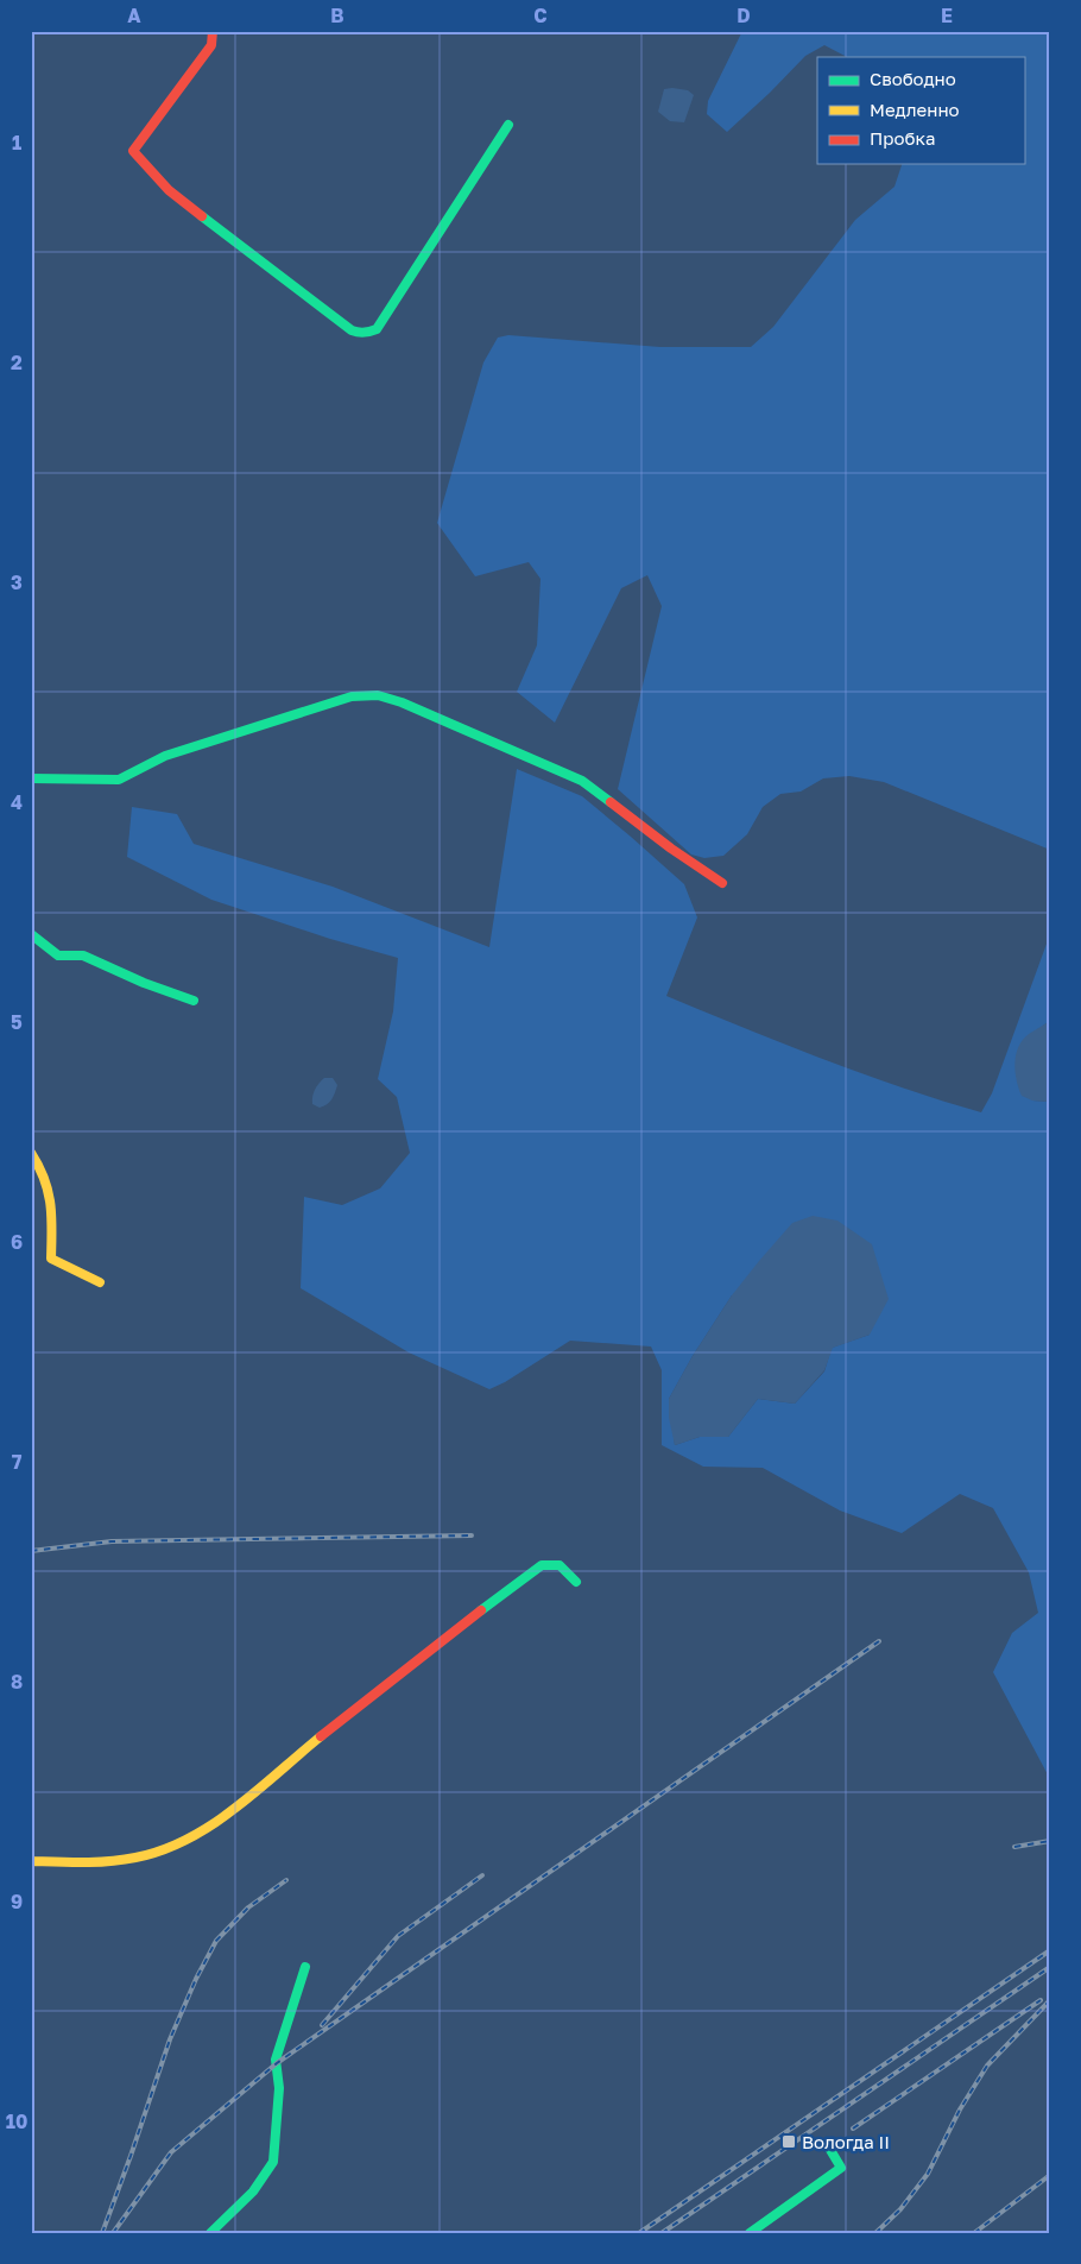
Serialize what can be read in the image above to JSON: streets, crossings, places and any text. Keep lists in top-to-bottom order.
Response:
{
  "places": {
    "transit": ["Вологда II"]
  },
  "legend": ["Свободно", "Медленно", "Пробка"],
  "grid": {
    "columns": [
      "A",
      "B",
      "C",
      "D",
      "E"
    ],
    "rows": [
      "1",
      "2",
      "3",
      "4",
      "5",
      "6",
      "7",
      "8",
      "9",
      "10"
    ]
  }
}
